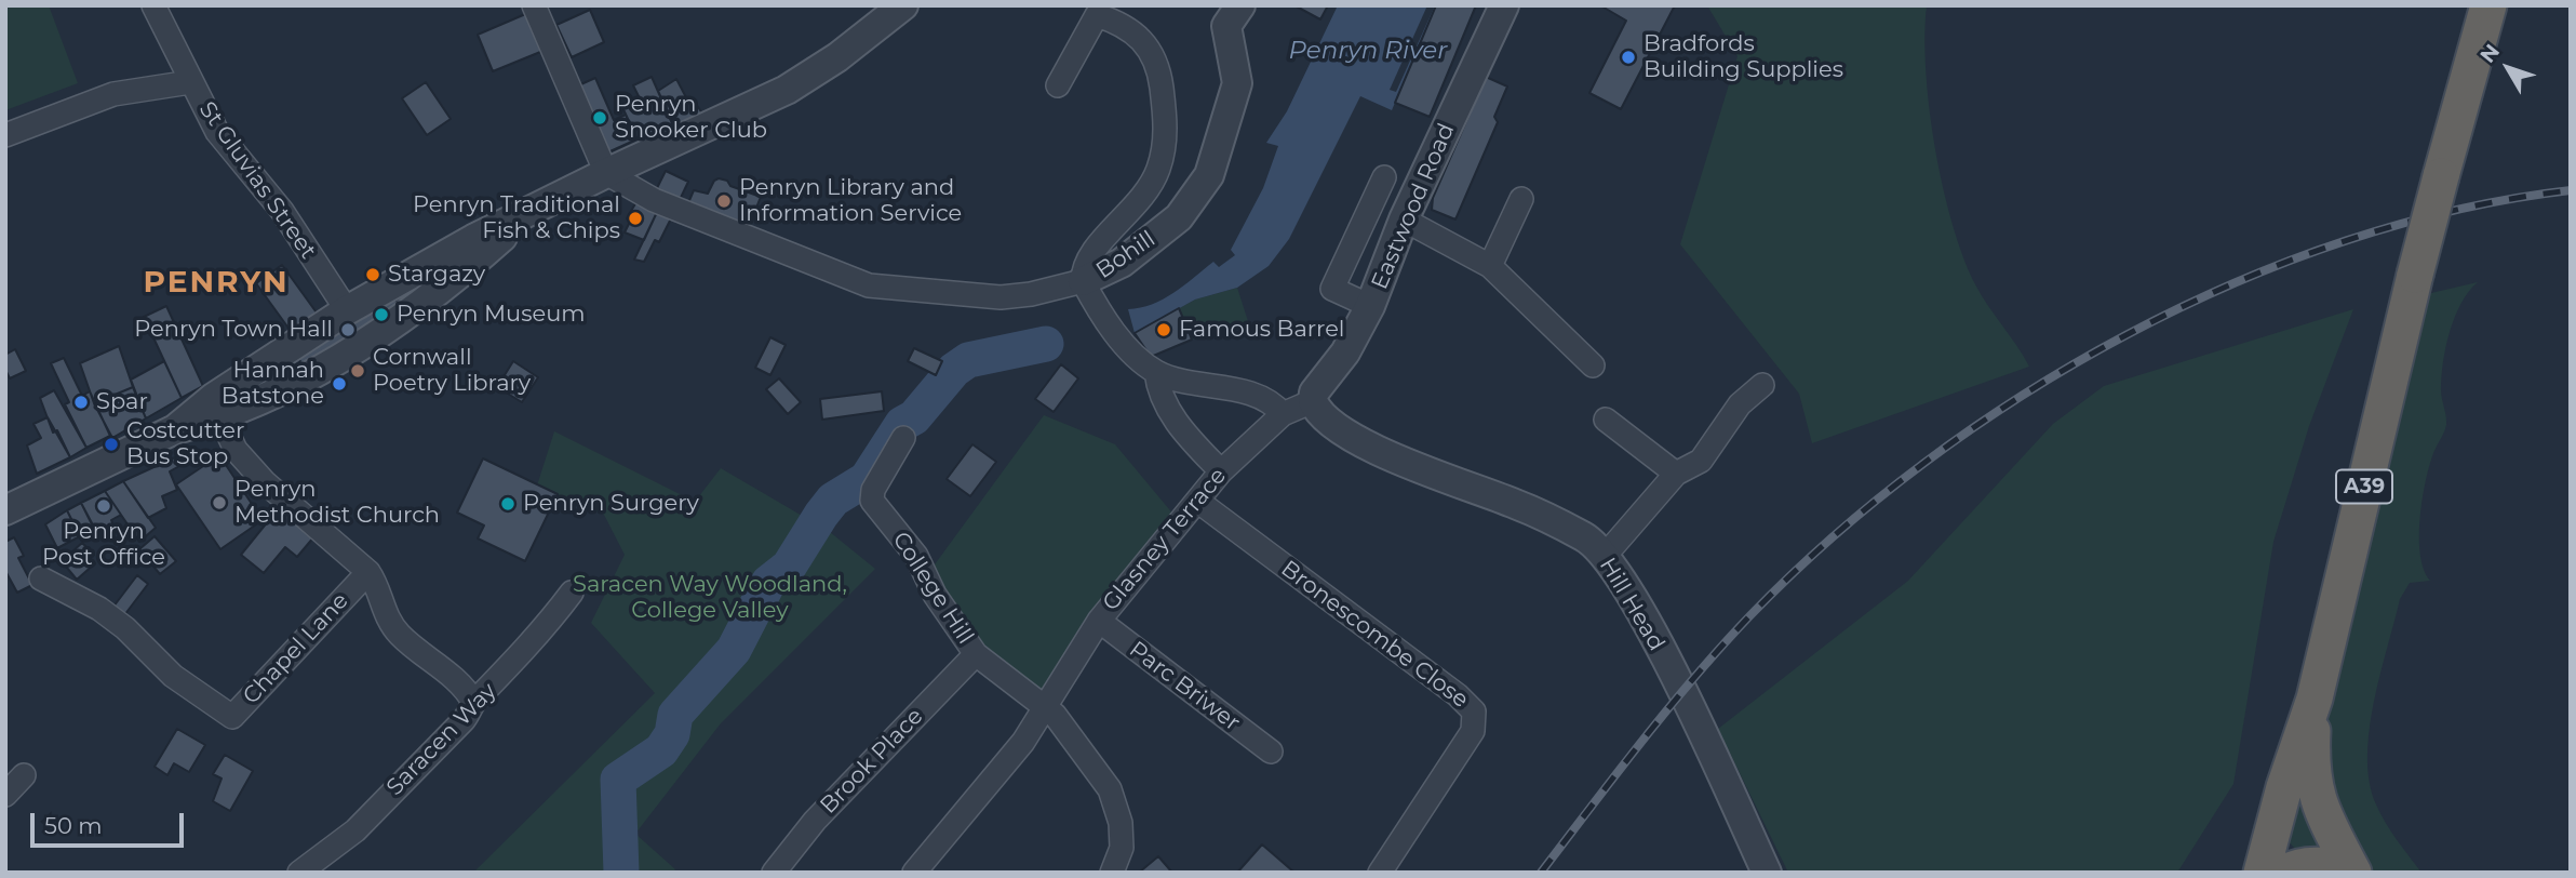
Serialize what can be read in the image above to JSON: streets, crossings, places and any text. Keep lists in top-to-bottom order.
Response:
{
  "streets": {
    "highway": ["A39"],
    "street": [
      "St Gluvias Street",
      "Eastwood Road",
      "Bohill",
      "Glasney Terrace",
      "College Hill",
      "Hill Head",
      "Bronescombe Close",
      "Chapel Lane",
      "Parc Briwer",
      "Saracen Way",
      "Brook Place"
    ]
  },
  "crossings": [
    ["Eastwood Road", "Glasney Terrace"],
    ["Eastwood Road", "Hill Head"],
    ["Glasney Terrace", "College Hill"],
    ["Glasney Terrace", "Hill Head"],
    ["Glasney Terrace", "Bronescombe Close"],
    ["Glasney Terrace", "Parc Briwer"],
    ["College Hill", "Brook Place"]
  ],
  "districts": ["PENRYN"],
  "water": ["Penryn River"],
  "parks": ["Saracen Way Woodland, College Valley"],
  "places": [
    "Bradfords Building Supplies",
    "Penryn Snooker Club",
    "Penryn Library and Information Service",
    "Penryn Traditional Fish & Chips",
    "Stargazy",
    "Penryn Museum",
    "Penryn Town Hall",
    "Famous Barrel",
    "Cornwall Poetry Library",
    "Hannah Batstone",
    "Spar",
    "Costcutter Bus Stop",
    "Penryn Methodist Church",
    "Penryn Surgery",
    "Penryn Post Office"
  ],
  "scale_bar": "50 m",
  "north": "top left"
}
